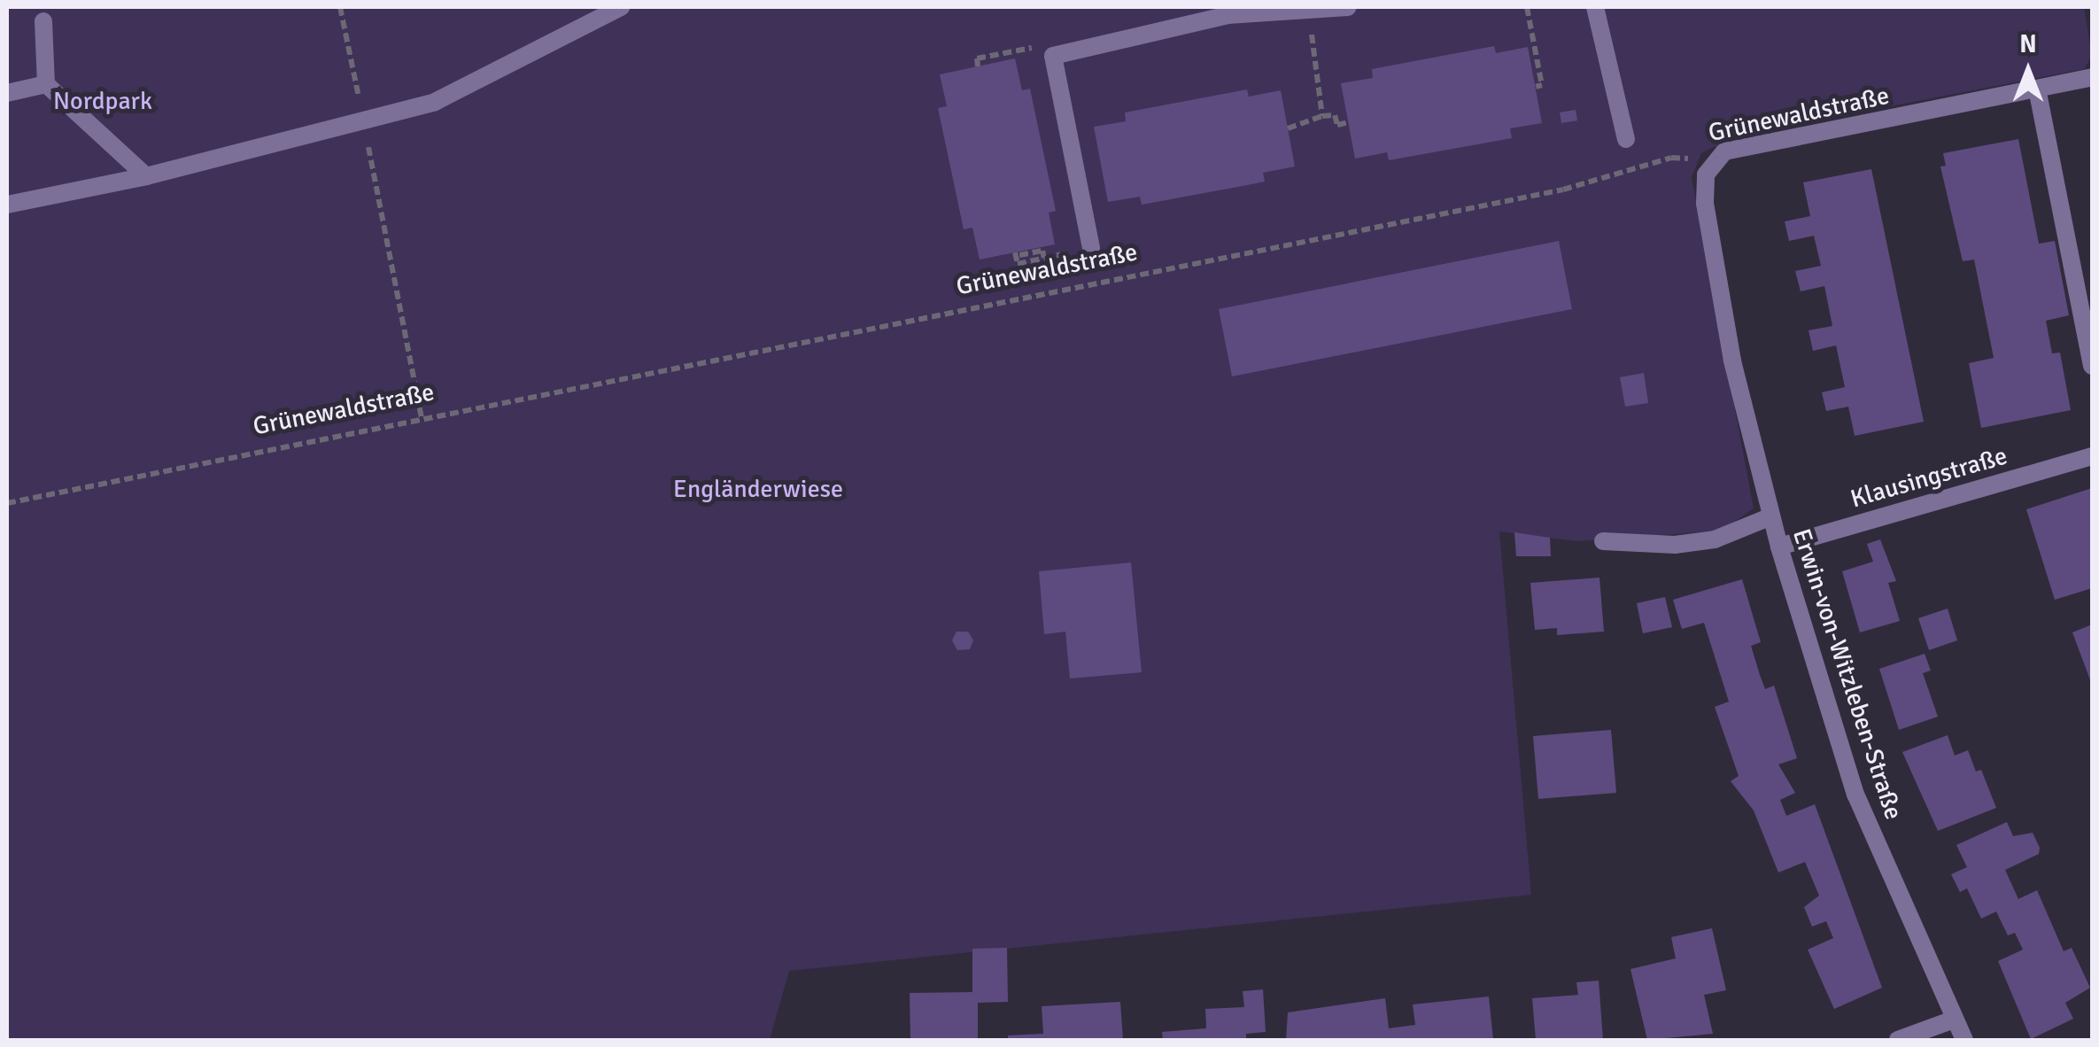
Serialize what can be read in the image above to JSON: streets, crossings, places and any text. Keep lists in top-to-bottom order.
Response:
{
  "streets": {
    "street": ["Grünewaldstraße", "Klausingstraße", "Erwin-von-Witzleben-Straße"]
  },
  "crossings": [
    ["Grünewaldstraße", "Erwin-von-Witzleben-Straße"],
    ["Klausingstraße", "Erwin-von-Witzleben-Straße"]
  ],
  "parks": ["Nordpark", "Engländerwiese"],
  "north": "top"
}
